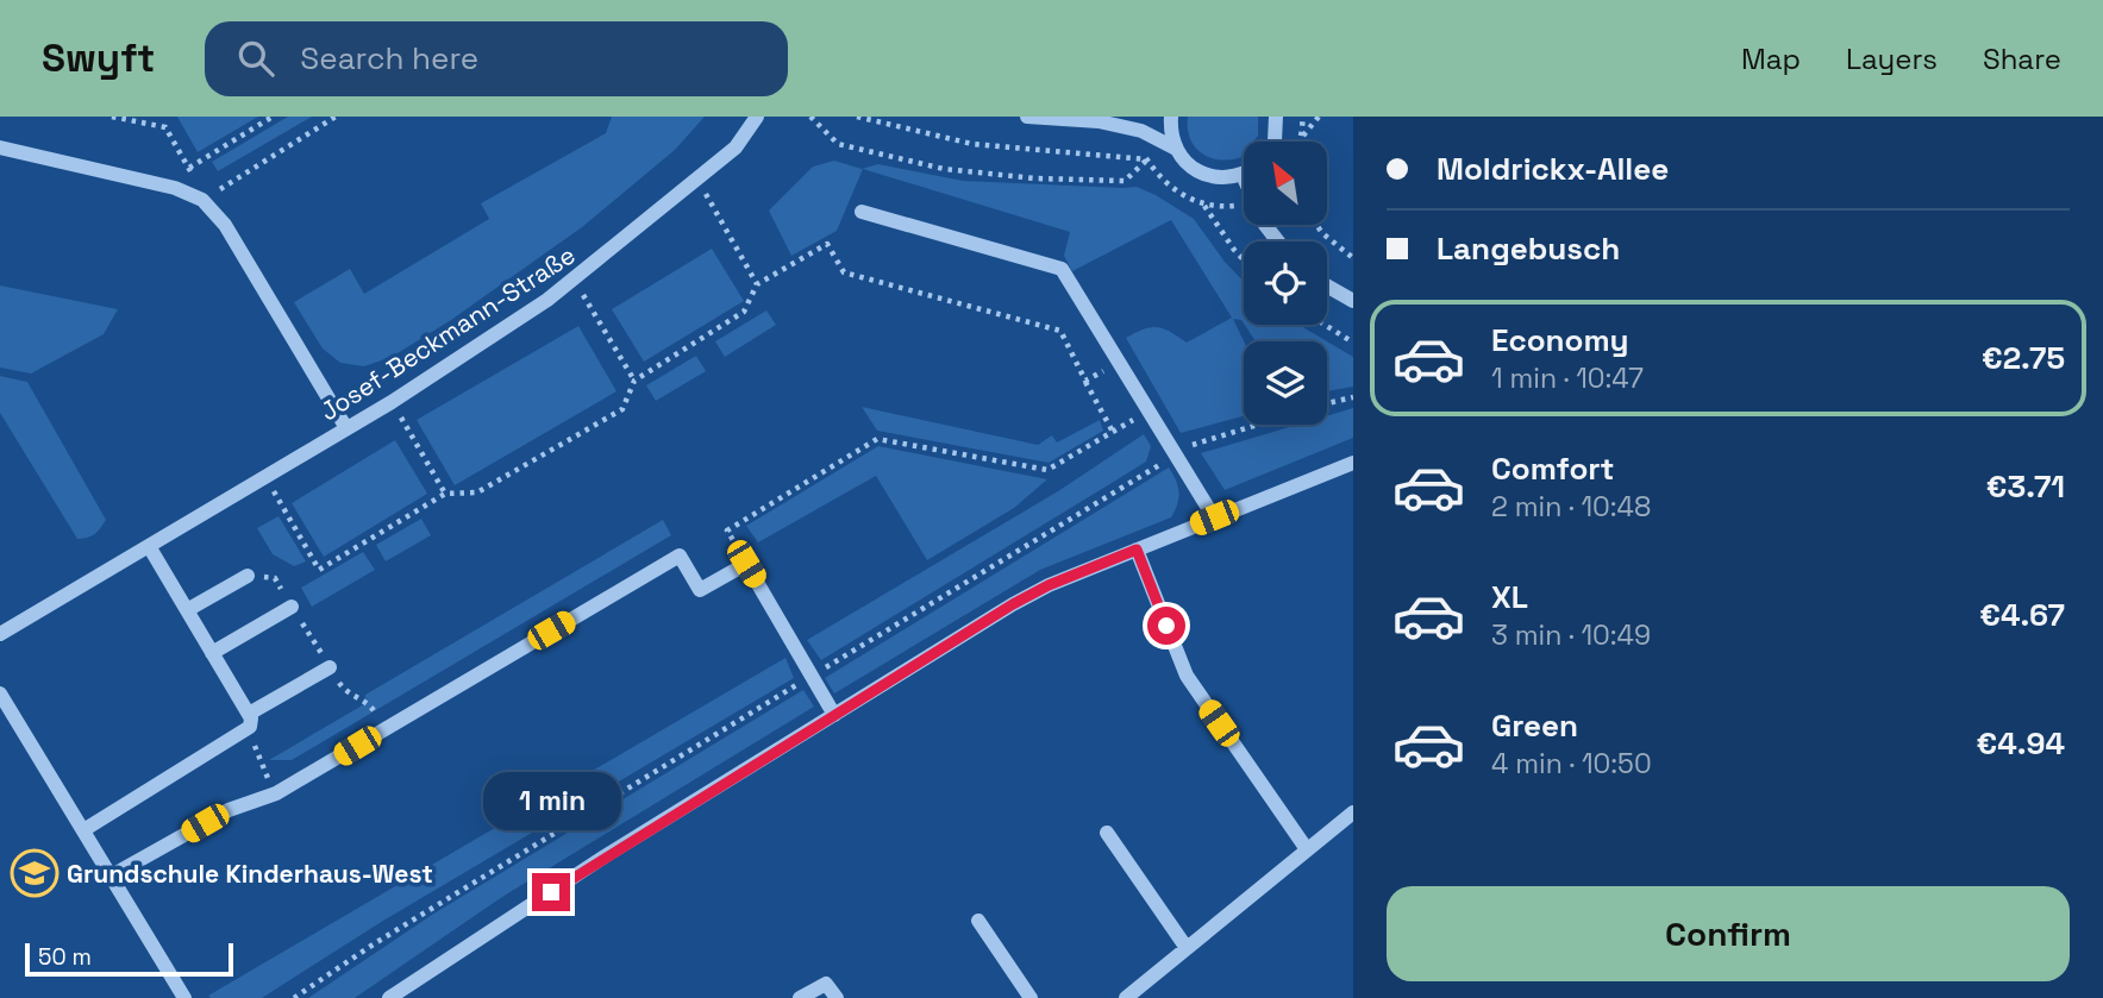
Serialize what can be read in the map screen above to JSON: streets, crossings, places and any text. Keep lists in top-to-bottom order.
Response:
{
  "streets": {
    "street": ["Josef-Beckmann-Straße"]
  },
  "places": {
    "school or university": ["Grundschule Kinderhaus-West"]
  },
  "scale_bar": "50 m",
  "north": "top left",
  "page": {
    "header": "Swyft",
    "search": "Search here",
    "nav": ["Map", "Layers", "Share"],
    "banner": ["Moldrickx-Allee", "Langebusch"],
    "list": [
      {
        "name": "Economy",
        "note": "1 min · 10:47",
        "value": "€2.75"
      },
      {
        "name": "Comfort",
        "note": "2 min · 10:48",
        "value": "€3.71"
      },
      {
        "name": "XL",
        "note": "3 min · 10:49",
        "value": "€4.67"
      },
      {
        "name": "Green",
        "note": "4 min · 10:50",
        "value": "€4.94"
      }
    ],
    "bubble": "1 min",
    "buttons": "Confirm",
    "scale": "50 m"
  }
}
